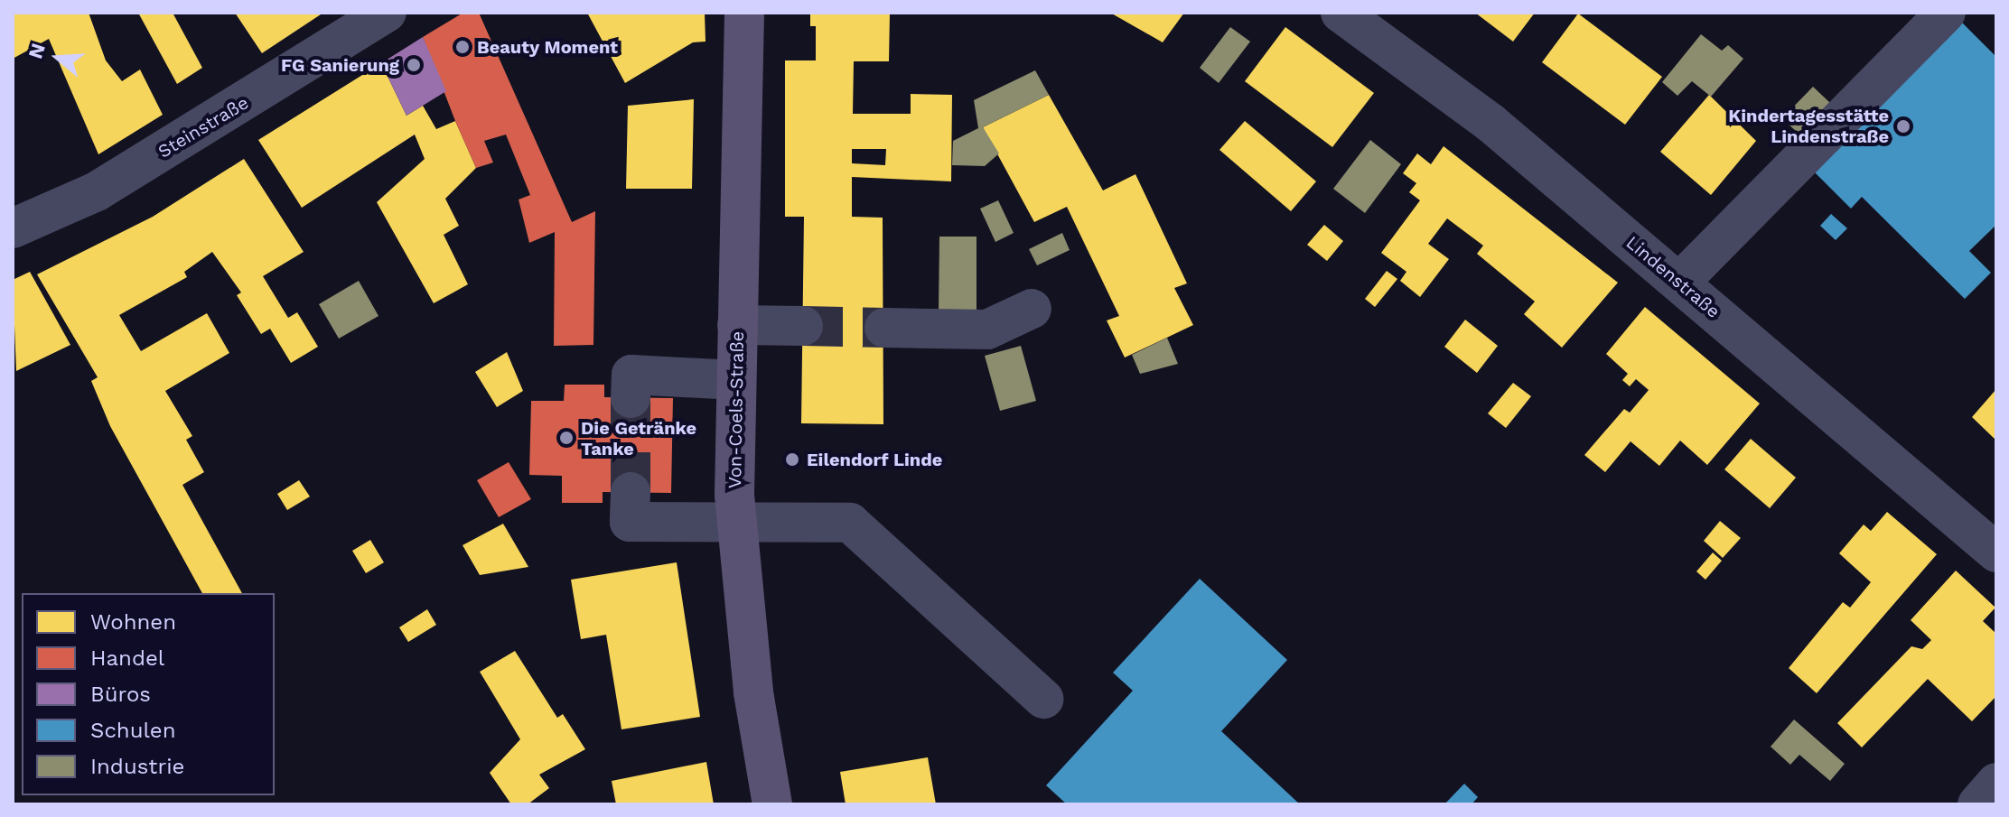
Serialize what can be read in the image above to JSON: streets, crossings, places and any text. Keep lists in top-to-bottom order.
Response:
{
  "streets": {
    "main road": ["Von-Coels-Straße"],
    "street": ["Steinstraße", "Lindenstraße"]
  },
  "places": [
    "Beauty Moment",
    "FG Sanierung",
    "Kindertagesstätte Lindenstraße",
    "Die Getränke Tanke",
    "Eilendorf Linde"
  ],
  "legend": [
    "Wohnen",
    "Handel",
    "Büros",
    "Schulen",
    "Industrie"
  ],
  "north": "left"
}
